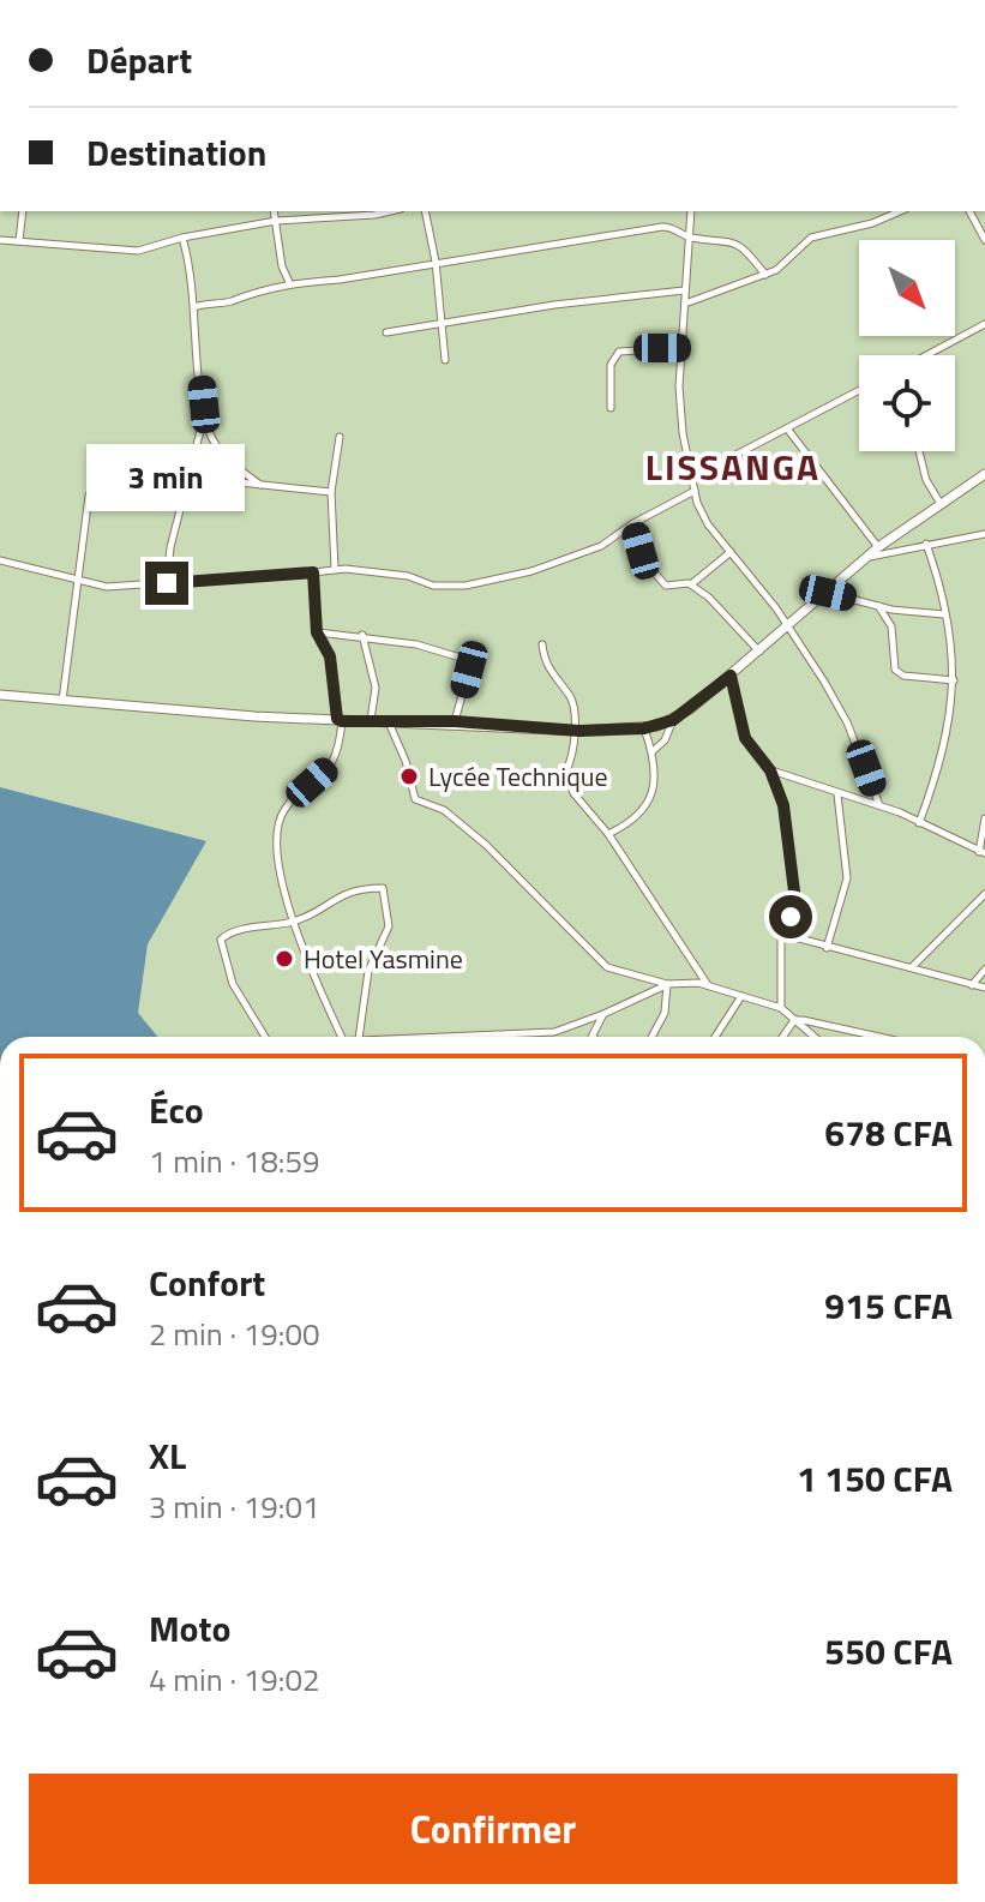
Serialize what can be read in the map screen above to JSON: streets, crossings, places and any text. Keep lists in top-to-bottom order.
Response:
{
  "districts": ["LISSANGA"],
  "places": ["Lycée Technique", "Hotel Yasmine"],
  "north": "bottom right",
  "page": {
    "banner": ["Départ", "Destination"],
    "bubble": "3 min",
    "list": [
      {
        "name": "Éco",
        "note": "1 min · 18:59",
        "value": "678 CFA"
      },
      {
        "name": "Confort",
        "note": "2 min · 19:00",
        "value": "915 CFA"
      },
      {
        "name": "XL",
        "note": "3 min · 19:01",
        "value": "1 150 CFA"
      },
      {
        "name": "Moto",
        "note": "4 min · 19:02",
        "value": "550 CFA"
      }
    ],
    "buttons": "Confirmer"
  }
}
